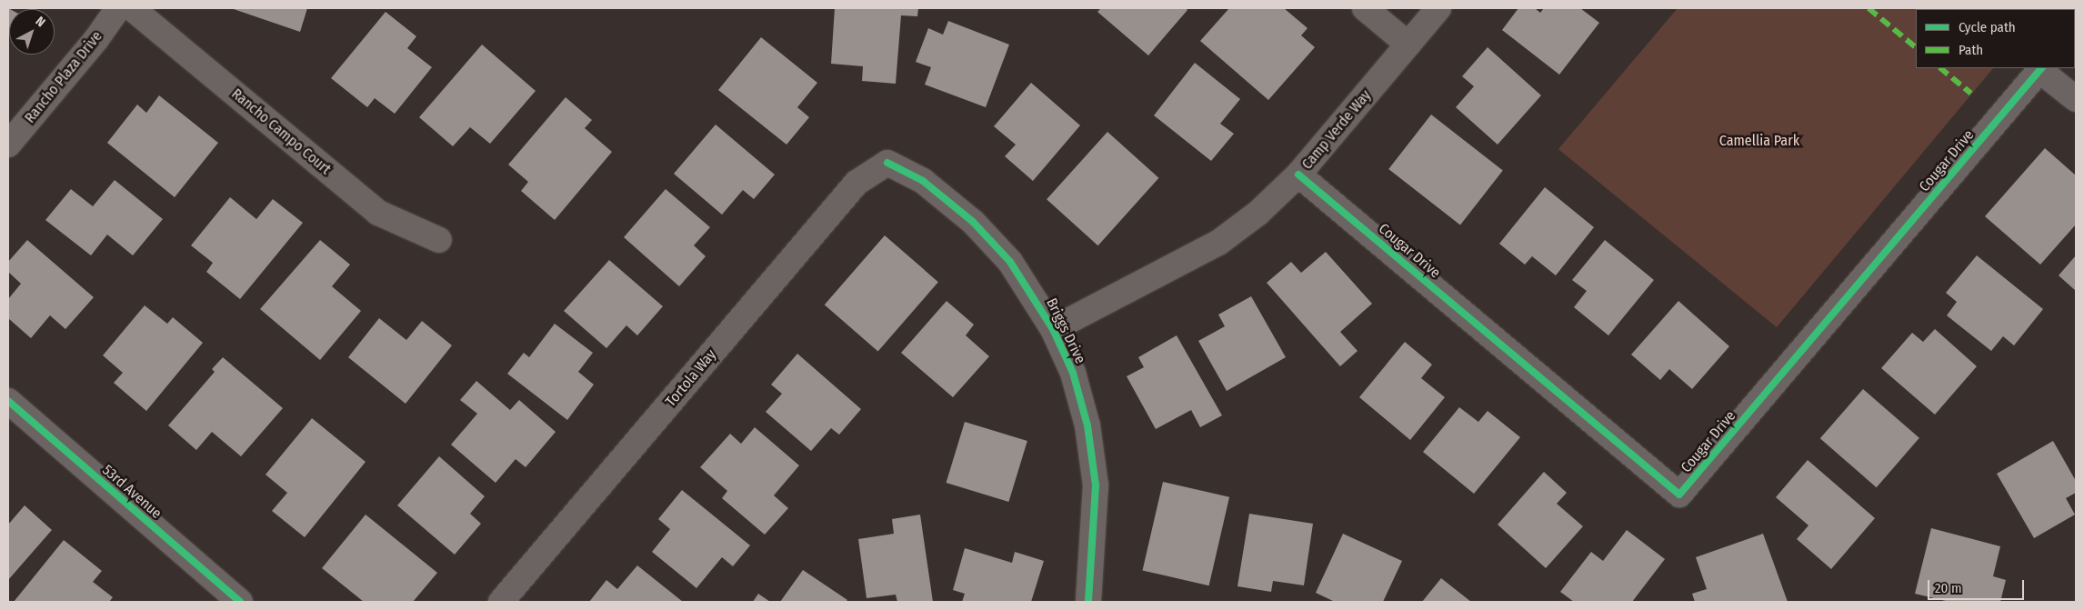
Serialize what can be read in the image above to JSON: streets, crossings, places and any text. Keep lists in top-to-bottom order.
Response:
{
  "streets": {
    "street": [
      "Rancho Plaza Drive",
      "Camp Verde Way",
      "Rancho Campo Court",
      "Cougar Drive",
      "Briggs Drive",
      "Tortola Way",
      "53rd Avenue"
    ]
  },
  "crossings": [
    ["Camp Verde Way", "Cougar Drive"],
    ["Camp Verde Way", "Briggs Drive"],
    ["Briggs Drive", "Tortola Way"]
  ],
  "parks": ["Camellia Park"],
  "legend": ["Cycle path", "Path"],
  "scale_bar": "20 m",
  "north": "top right"
}
